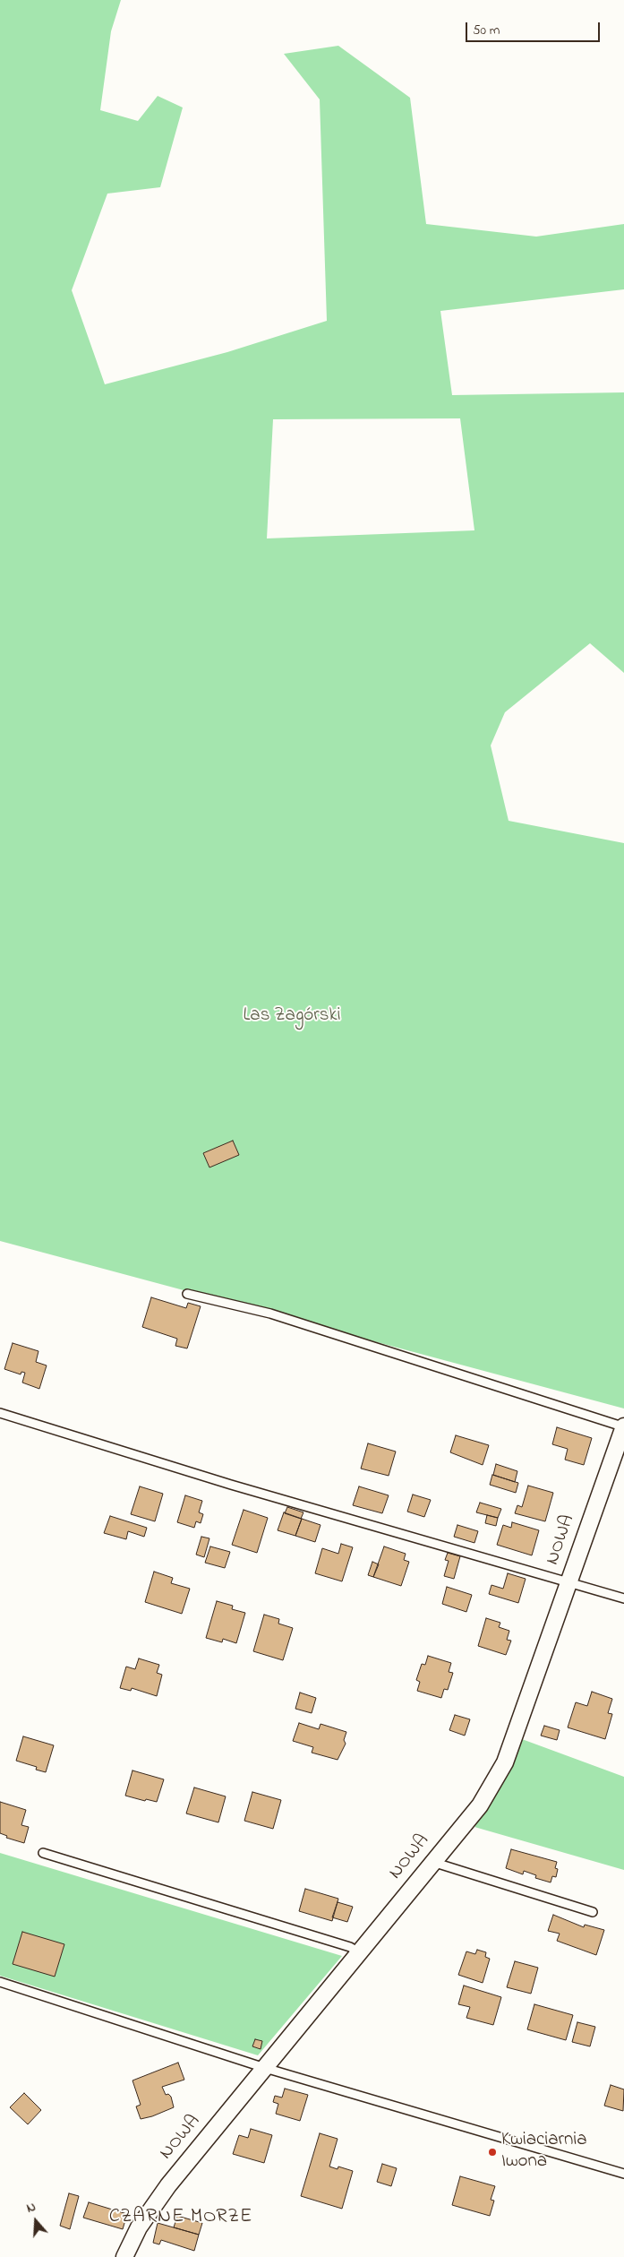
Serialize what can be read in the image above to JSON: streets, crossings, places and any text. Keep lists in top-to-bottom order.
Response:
{
  "streets": {
    "street": ["NOWA"]
  },
  "districts": ["CZARNE MORZE"],
  "parks": ["Las Zagórski"],
  "places": ["Kwiaciarnia Iwona"],
  "scale_bar": "50 m",
  "north": "top"
}
